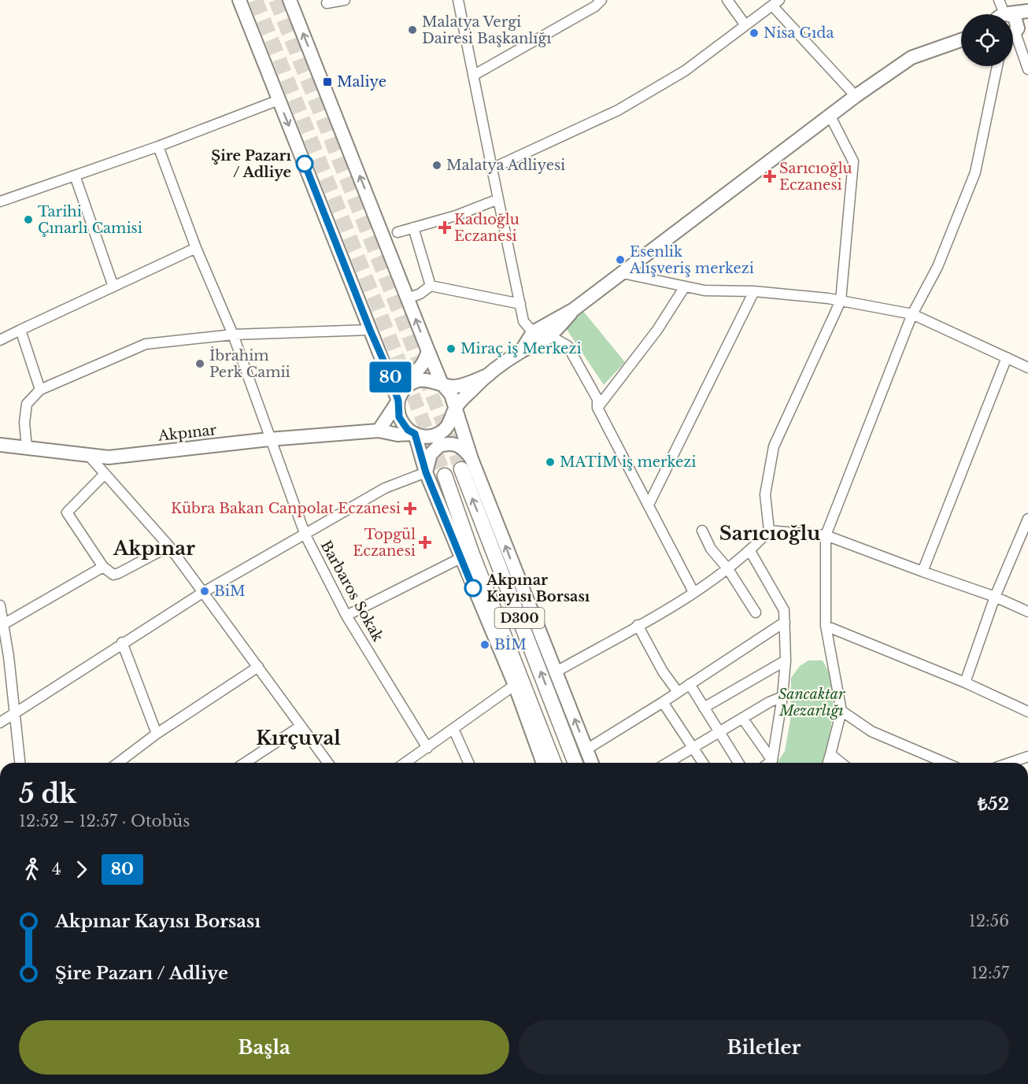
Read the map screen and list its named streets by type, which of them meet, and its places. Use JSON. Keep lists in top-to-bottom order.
{
  "streets": {
    "highway": ["D300"],
    "main road": ["Akpınar"],
    "street": ["Barbaros Sokak"]
  },
  "crossings": [
    ["Akpınar", "Barbaros Sokak"]
  ],
  "districts": ["Sarıcıoğlu", "Akpınar", "Kırçuval"],
  "parks": ["Sancaktar Mezarlığı"],
  "places": {
    "other": [
      "Malatya Vergi Dairesi Başkanlığı",
      "Nisa Gıda",
      "Şire Pazarı / Adliye",
      "Malatya Adliyesi",
      "Tarihi Çınarlı Camisi",
      "Esenlik Alışveriş merkezi",
      "Miraç iş Merkezi",
      "İbrahim Perk Camii",
      "MATİM iş merkezi",
      "Akpınar Kayısı Borsası",
      "BiM",
      "BİM"
    ],
    "transit": ["Maliye"],
    "health": [
      "Sarıcıoğlu Eczanesi",
      "Kadıoğlu Eczanesi",
      "Kübra Bakan Canpolat Eczanesi",
      "Topgül Eczanesi"
    ]
  },
  "lines": ["bus line 80"],
  "page": {
    "on_map": "80",
    "heading": ["5 dk", "12:52 – 12:57 · Otobüs", "₺52"],
    "legs": ["4", "80"],
    "list": [
      {
        "name": "Akpınar Kayısı Borsası",
        "value": "12:56"
      },
      {
        "name": "Şire Pazarı / Adliye",
        "value": "12:57"
      }
    ],
    "buttons": ["Başla", "Biletler"]
  }
}
